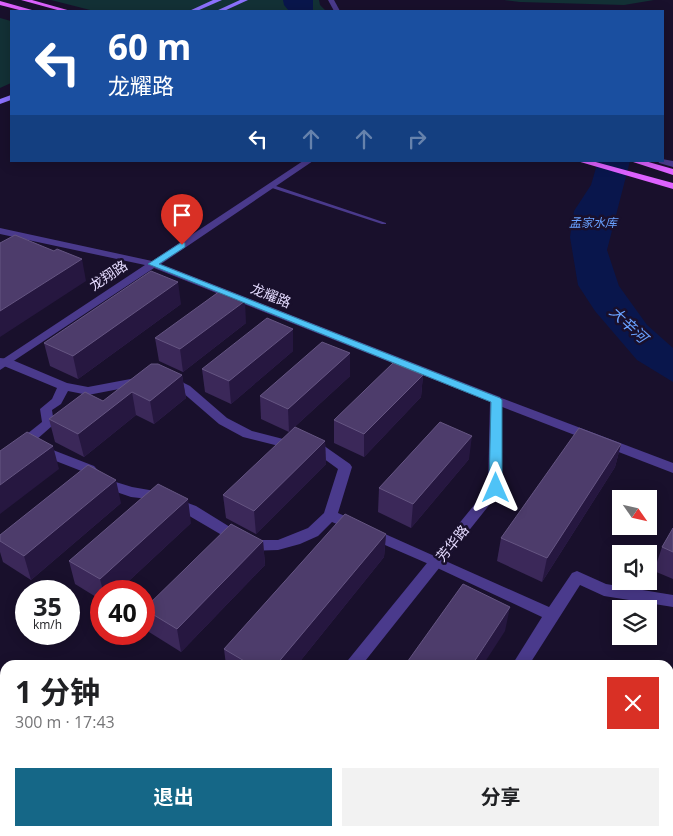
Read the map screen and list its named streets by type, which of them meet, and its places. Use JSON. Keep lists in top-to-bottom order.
{
  "streets": {
    "street": ["龙翔路", "龙耀路", "芳华路"]
  },
  "crossings": [
    ["龙翔路", "龙耀路"],
    ["龙耀路", "芳华路"]
  ],
  "water": ["孟家水库", "大辛河"],
  "north": "bottom right",
  "page": {
    "turn": ["60 m", "龙耀路"],
    "speed": "35 km/h",
    "limit": "40",
    "heading": ["1 分钟", "300 m · 17:43"],
    "buttons": ["退出", "分享"]
  }
}
